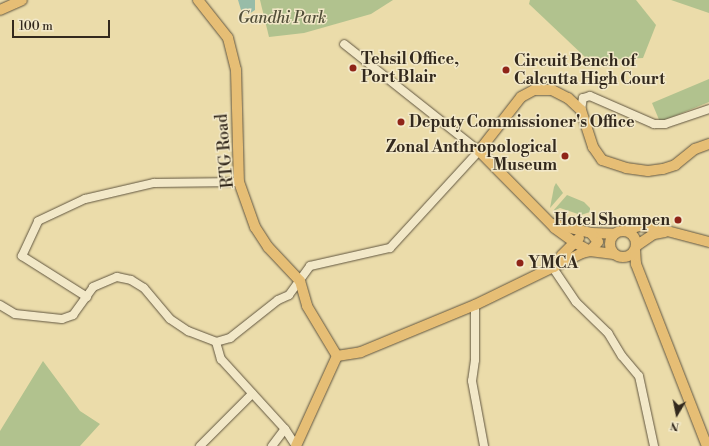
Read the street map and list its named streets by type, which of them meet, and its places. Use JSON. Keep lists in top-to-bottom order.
{
  "streets": {
    "main road": ["RTG Road"]
  },
  "parks": ["Gandhi Park"],
  "places": [
    "Tehsil Office, Port Blair",
    "Circuit Bench of Calcutta High Court",
    "Deputy Commissioner's Office",
    "Zonal Anthropological Museum",
    "Hotel Shompen",
    "YMCA"
  ],
  "scale_bar": "100 m",
  "north": "bottom"
}
